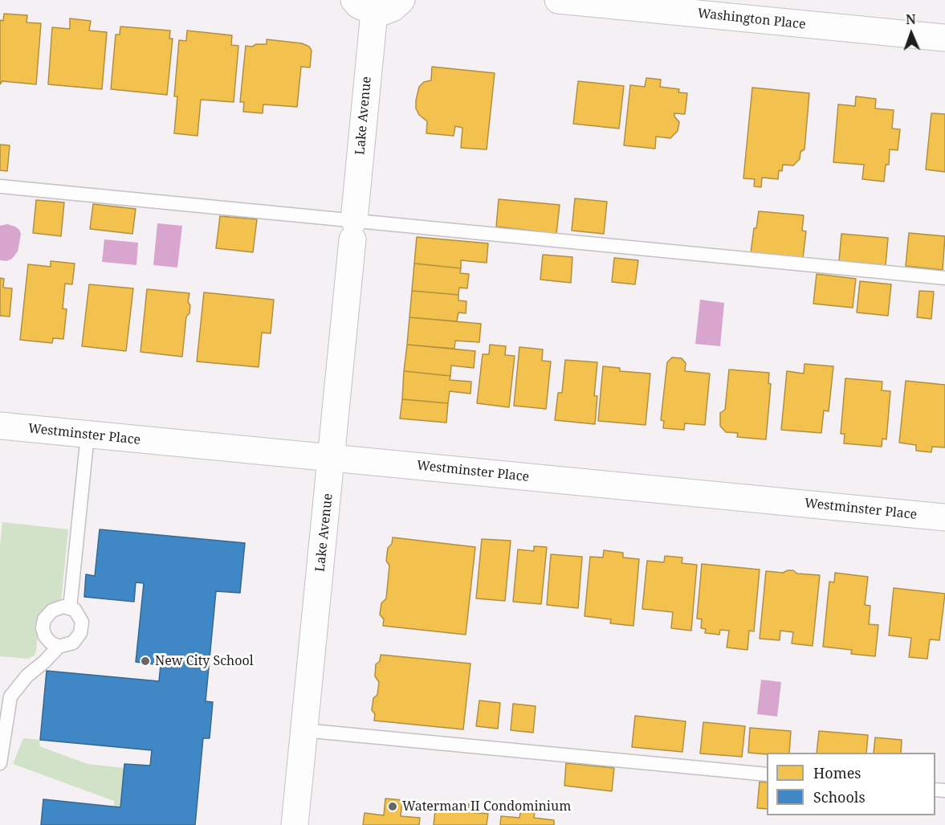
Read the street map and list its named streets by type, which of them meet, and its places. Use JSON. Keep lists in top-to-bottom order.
{
  "streets": {
    "street": ["Washington Place", "Lake Avenue", "Westminster Place"]
  },
  "crossings": [
    ["Lake Avenue", "Westminster Place"]
  ],
  "places": ["New City School", "Waterman II Condominium"],
  "legend": ["Homes", "Schools"],
  "north": "top"
}
